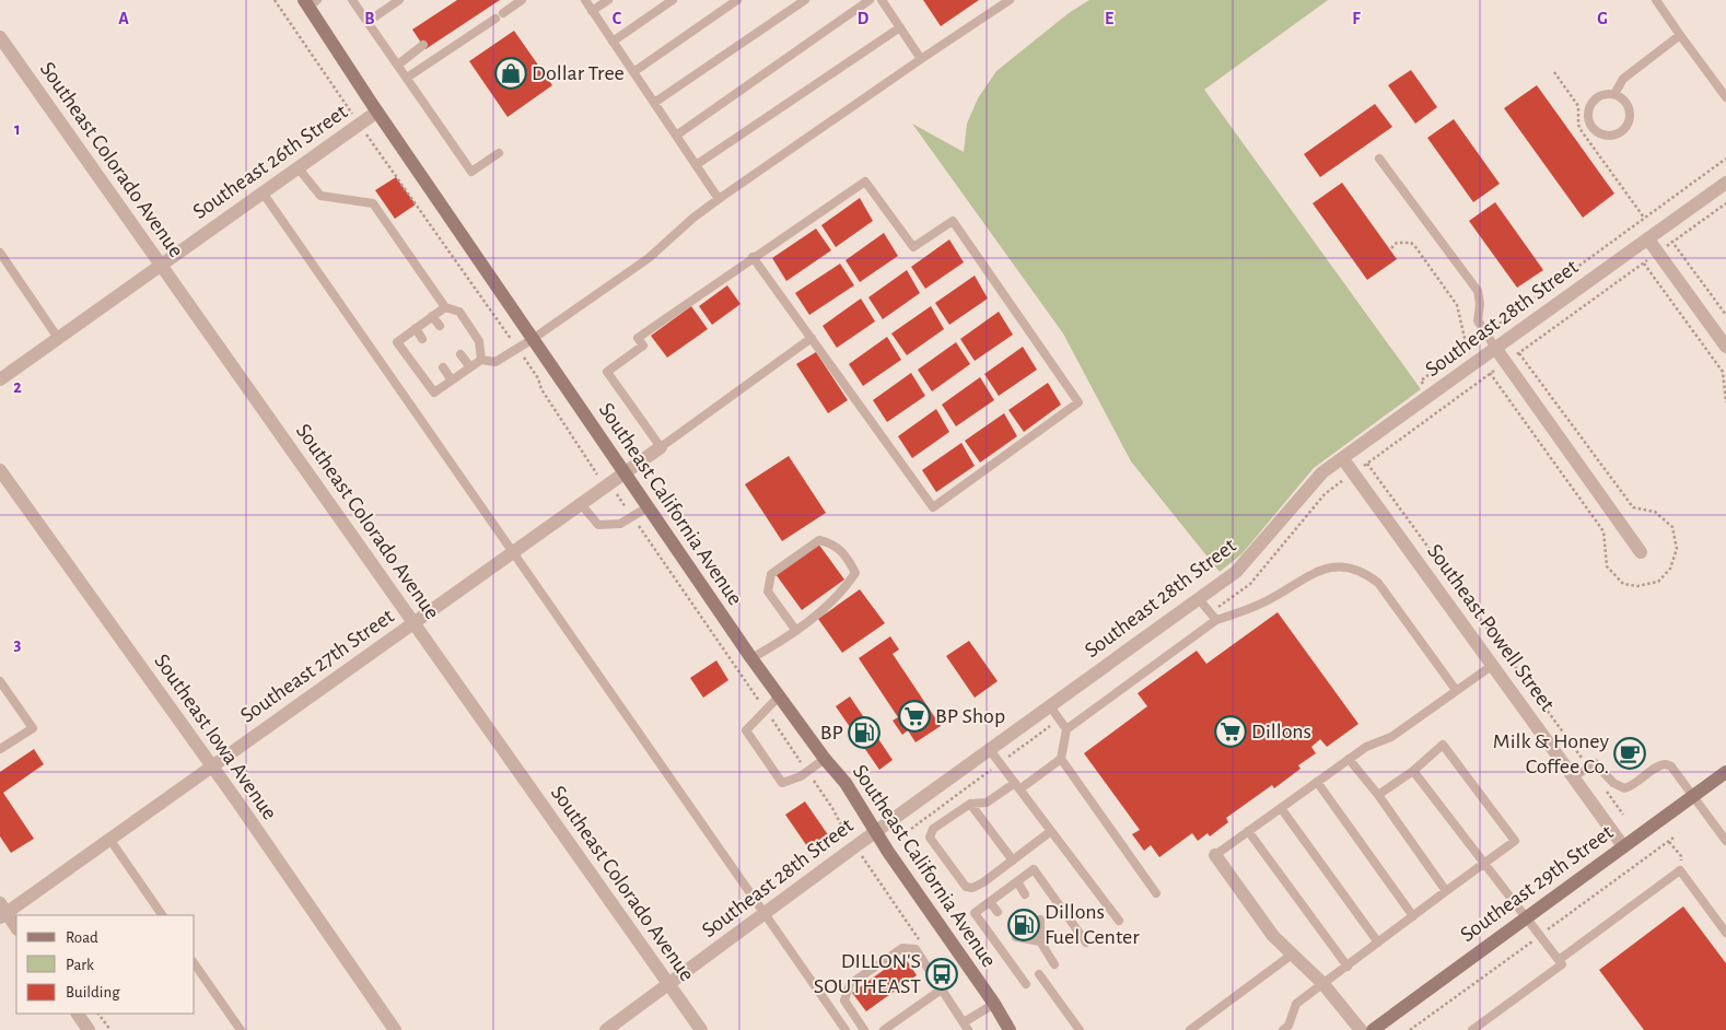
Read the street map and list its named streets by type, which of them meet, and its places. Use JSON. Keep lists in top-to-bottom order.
{
  "streets": {
    "main road": ["Southeast California Avenue", "Southeast 29th Street"],
    "street": [
      "Southeast Colorado Avenue",
      "Southeast 26th Street",
      "Southeast 28th Street",
      "Southeast Powell Street",
      "Southeast 27th Street",
      "Southeast Iowa Avenue"
    ]
  },
  "crossings": [
    ["Southeast Colorado Avenue", "Southeast 26th Street"],
    ["Southeast Colorado Avenue", "Southeast 28th Street"],
    ["Southeast Colorado Avenue", "Southeast 27th Street"],
    ["Southeast 26th Street", "Southeast California Avenue"],
    ["Southeast 28th Street", "Southeast California Avenue"],
    ["Southeast 28th Street", "Southeast Powell Street"],
    ["Southeast California Avenue", "Southeast 27th Street"],
    ["Southeast Powell Street", "Southeast 29th Street"],
    ["Southeast 27th Street", "Southeast Iowa Avenue"]
  ],
  "places": {
    "shop": ["Dollar Tree"],
    "supermarket": ["BP Shop", "Dillons"],
    "fuel station": ["BP", "Dillons Fuel Center"],
    "cafe": ["Milk & Honey Coffee Co."],
    "bus stop": ["DILLON'S SOUTHEAST"]
  },
  "legend": ["Road", "Park", "Building"],
  "grid": {
    "columns": [
      "A",
      "B",
      "C",
      "D",
      "E",
      "F",
      "G"
    ],
    "rows": ["1", "2", "3"]
  }
}
